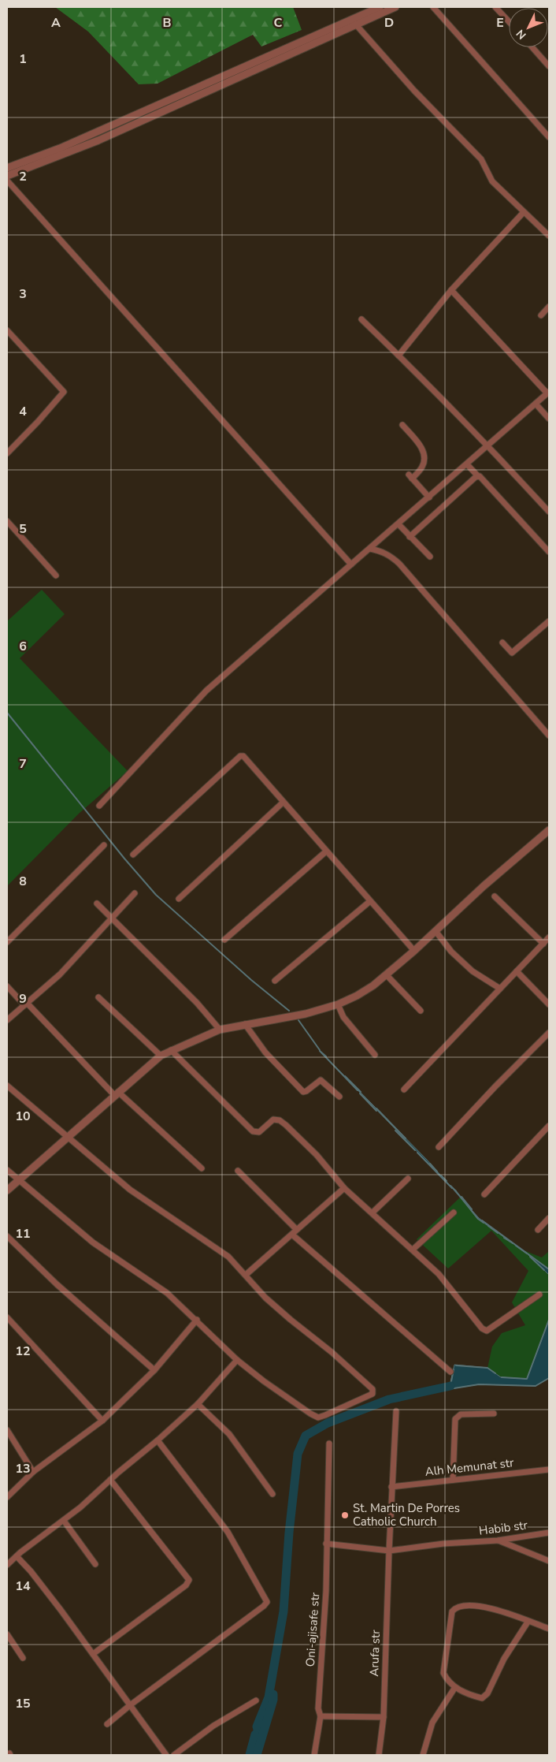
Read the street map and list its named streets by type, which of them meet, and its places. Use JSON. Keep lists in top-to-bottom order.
{
  "streets": {
    "street": [
      "Alh Memunat str",
      "Habib str",
      "Oni-ajisafe str",
      "Arufa str"
    ]
  },
  "crossings": [
    ["Habib str", "Arufa str"]
  ],
  "places": ["St. Martin De Porres Catholic Church"],
  "north": "bottom left",
  "grid": {
    "columns": [
      "A",
      "B",
      "C",
      "D",
      "E"
    ],
    "rows": [
      "1",
      "2",
      "3",
      "4",
      "5",
      "6",
      "7",
      "8",
      "9",
      "10",
      "11",
      "12",
      "13",
      "14",
      "15"
    ]
  }
}
